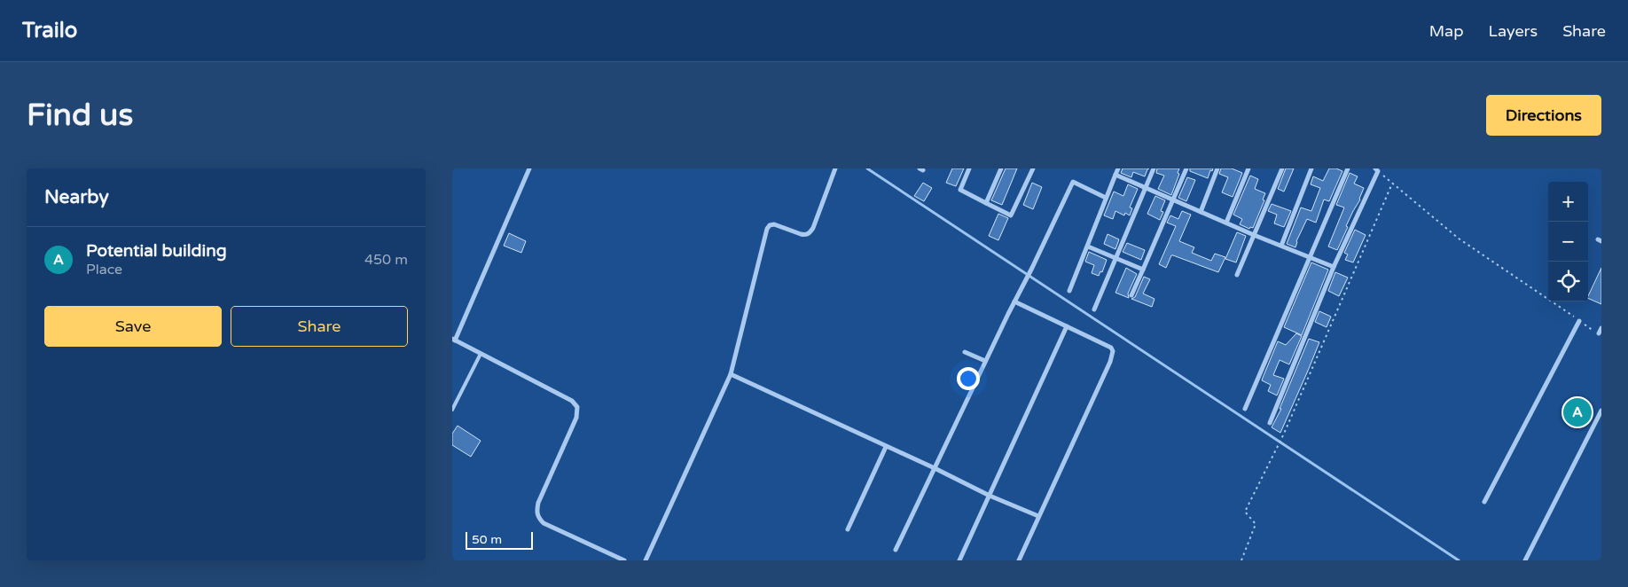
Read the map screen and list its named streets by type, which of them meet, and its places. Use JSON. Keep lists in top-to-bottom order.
{
  "scale_bar": "50 m",
  "page": {
    "header": "Trailo",
    "nav": ["Map", "Layers", "Share"],
    "buttons": [
      "Directions",
      ["Save", "Share"]
    ],
    "title": "Find us",
    "heading": "Nearby",
    "map_buttons": ["+", "−"],
    "list": [
      {
        "mark": "A",
        "name": "Potential building",
        "note": "Place",
        "value": "450 m"
      }
    ],
    "pins": "A",
    "scale": "50 m"
  }
}
